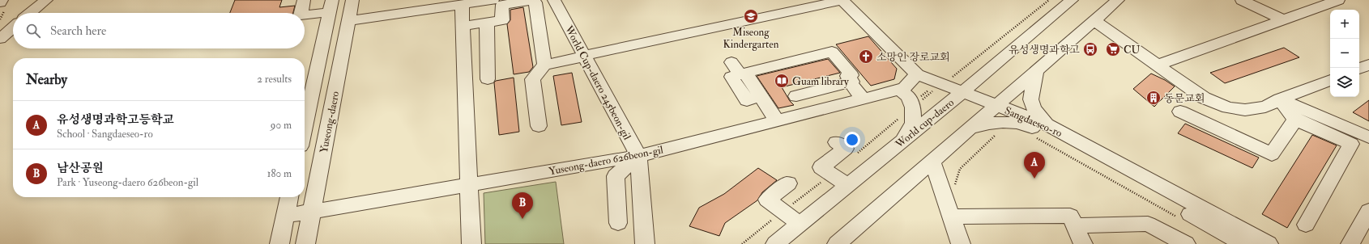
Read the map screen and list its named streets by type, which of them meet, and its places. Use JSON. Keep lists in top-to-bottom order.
{
  "streets": {
    "street": [
      "World Cup-daero 245beon-gil",
      "Sangdaeseo-ro",
      "Yuseong-daero",
      "World cup-daero",
      "Yuseong-daero 626beon-gil"
    ]
  },
  "crossings": [
    ["World Cup-daero 245beon-gil", "Yuseong-daero 626beon-gil"],
    ["Sangdaeseo-ro", "World cup-daero"],
    ["Sangdaeseo-ro", "Yuseong-daero 626beon-gil"],
    ["Yuseong-daero", "Yuseong-daero 626beon-gil"]
  ],
  "places": {
    "school or university": ["Miseong Kindergarten"],
    "bus stop": ["유성생명과학고"],
    "supermarket": ["CU"],
    "church": ["소망인 장로교회"],
    "library": ["Guam library"],
    "building": ["동문교회"]
  },
  "page": {
    "map_buttons": ["+", "−"],
    "search": "Search here",
    "heading": ["Nearby", "2 results"],
    "list": [
      {
        "mark": "A",
        "name": "유성생명과학고등학교",
        "note": "School · Sangdaeseo-ro",
        "value": "90 m"
      },
      {
        "mark": "B",
        "name": "남산공원",
        "note": "Park · Yuseong-daero 626beon-gil",
        "value": "180 m"
      }
    ],
    "pins": ["A", "B"]
  }
}
